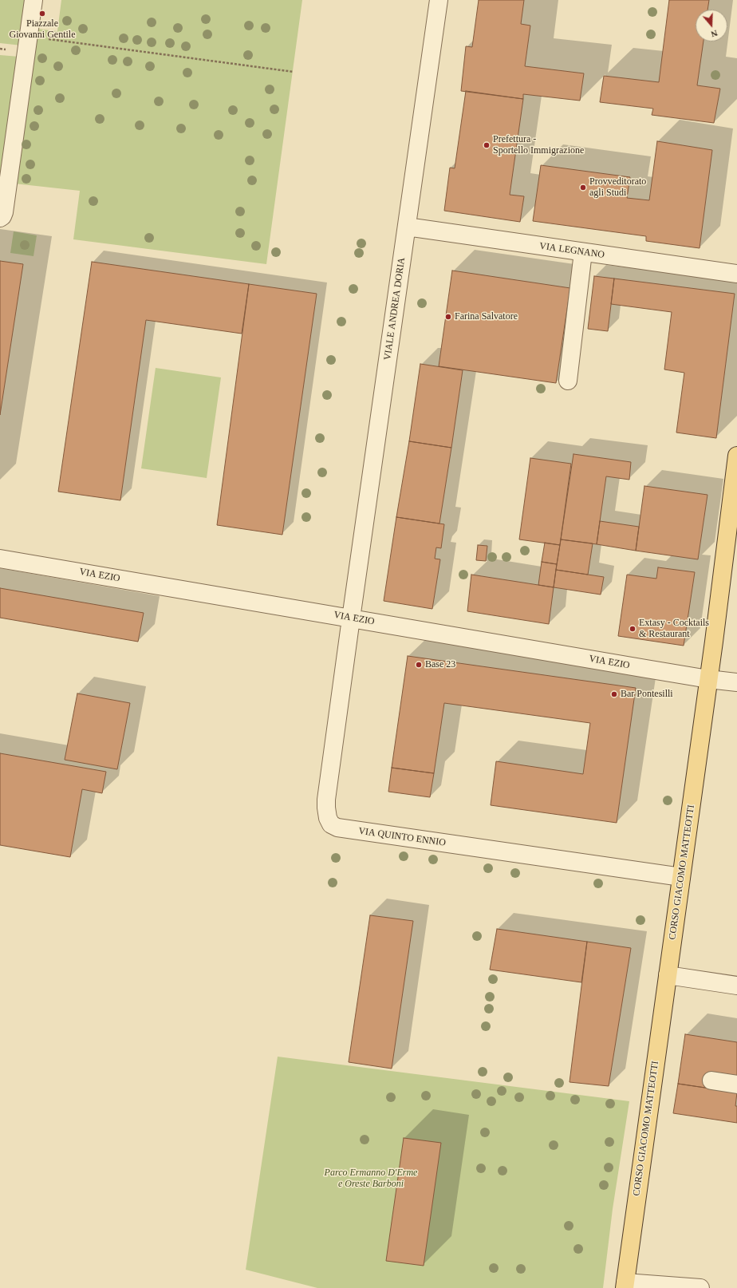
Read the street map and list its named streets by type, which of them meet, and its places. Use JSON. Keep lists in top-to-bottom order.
{
  "streets": {
    "main road": ["CORSO GIACOMO MATTEOTTI"],
    "street": [
      "VIA LEGNANO",
      "VIALE ANDREA DORIA",
      "VIA EZIO",
      "VIA QUINTO ENNIO"
    ]
  },
  "crossings": [
    ["VIA LEGNANO", "VIALE ANDREA DORIA"],
    ["VIALE ANDREA DORIA", "VIA EZIO"],
    ["VIALE ANDREA DORIA", "VIA QUINTO ENNIO"],
    ["VIA EZIO", "VIA QUINTO ENNIO"],
    ["VIA EZIO", "CORSO GIACOMO MATTEOTTI"],
    ["VIA QUINTO ENNIO", "CORSO GIACOMO MATTEOTTI"]
  ],
  "parks": ["Parco Ermanno D'Erme e Oreste Barboni"],
  "places": [
    "Piazzale Giovanni Gentile",
    "Prefettura - Sportello Immigrazione",
    "Provveditorato agli Studi",
    "Farina Salvatore",
    "Extasy - Cocktails & Restaurant",
    "Base 23",
    "Bar Pontesilli"
  ],
  "north": "bottom"
}
